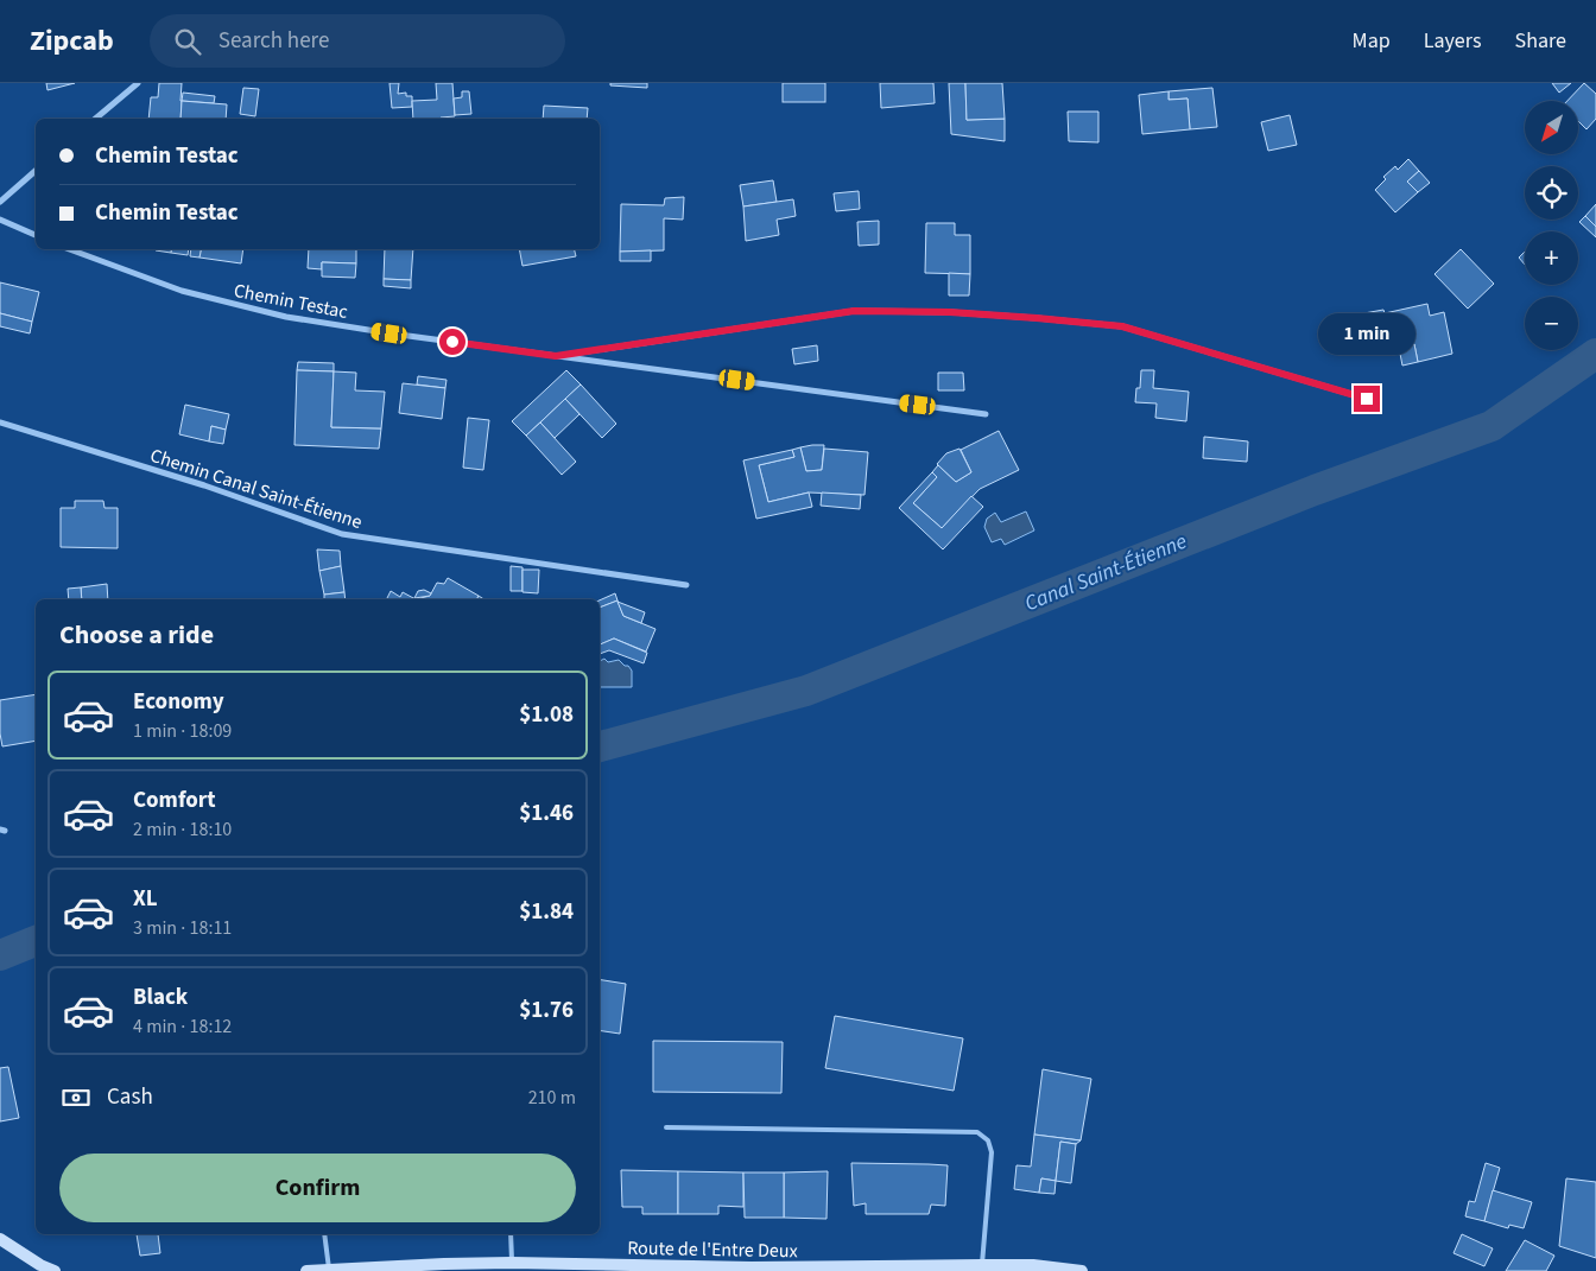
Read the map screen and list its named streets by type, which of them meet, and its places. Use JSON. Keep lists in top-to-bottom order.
{
  "streets": {
    "main road": ["Route de l'Entre Deux"],
    "street": ["Chemin Testac", "Chemin Canal Saint-Étienne"]
  },
  "water": ["Canal Saint-Étienne"],
  "north": "bottom left",
  "page": {
    "header": "Zipcab",
    "search": "Search here",
    "nav": ["Map", "Layers", "Share"],
    "map_buttons": ["+", "−"],
    "banner": ["Chemin Testac", "Chemin Testac"],
    "bubble": "1 min",
    "heading": "Choose a ride",
    "list": [
      {
        "name": "Economy",
        "note": "1 min · 18:09",
        "value": "$1.08"
      },
      {
        "name": "Comfort",
        "note": "2 min · 18:10",
        "value": "$1.46"
      },
      {
        "name": "XL",
        "note": "3 min · 18:11",
        "value": "$1.84"
      },
      {
        "name": "Black",
        "note": "4 min · 18:12",
        "value": "$1.76"
      }
    ],
    "pay": ["Cash", "210 m"],
    "buttons": "Confirm"
  }
}
